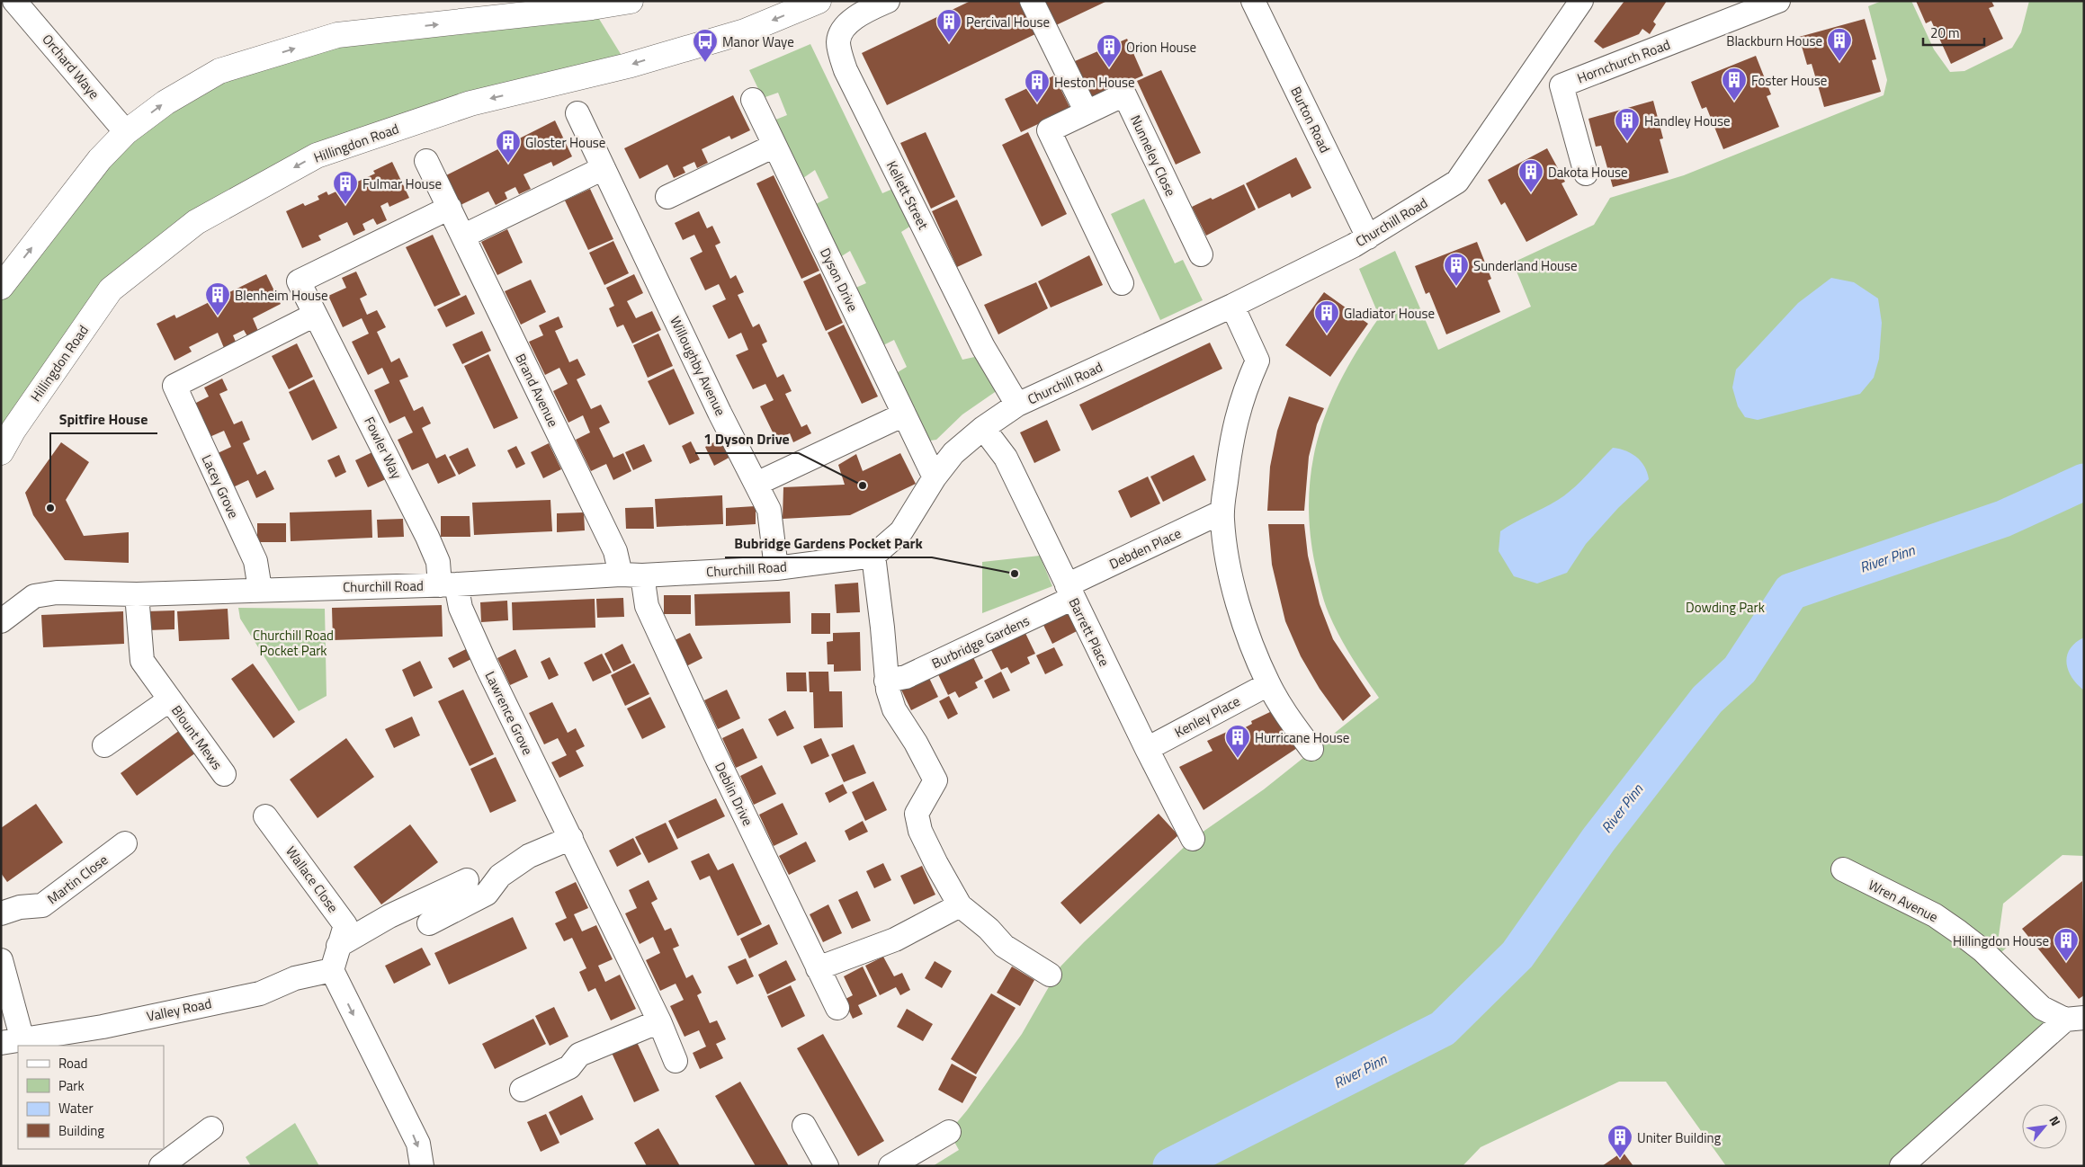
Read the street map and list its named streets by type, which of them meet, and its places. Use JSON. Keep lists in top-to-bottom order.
{
  "streets": {
    "main road": ["Hillingdon Road"],
    "street": [
      "Hornchurch Road",
      "Orchard Waye",
      "Burton Road",
      "Nunneley Close",
      "Kellett Street",
      "Churchill Road",
      "Dyson Drive",
      "Willoughby Avenue",
      "Brand Avenue",
      "Fowler Way",
      "Lacey Grove",
      "Debden Place",
      "Barrett Place",
      "Burbridge Gardens",
      "Lawrence Grove",
      "Kenley Place",
      "Blount Mews",
      "Deblin Drive",
      "Martin Close",
      "Wallace Close",
      "Wren Avenue",
      "Valley Road"
    ]
  },
  "crossings": [
    ["Burton Road", "Churchill Road"],
    ["Kellett Street", "Churchill Road"],
    ["Churchill Road", "Dyson Drive"],
    ["Churchill Road", "Willoughby Avenue"],
    ["Churchill Road", "Brand Avenue"],
    ["Churchill Road", "Fowler Way"],
    ["Churchill Road", "Lacey Grove"],
    ["Churchill Road", "Barrett Place"],
    ["Churchill Road", "Lawrence Grove"],
    ["Churchill Road", "Blount Mews"],
    ["Churchill Road", "Deblin Drive"],
    ["Brand Avenue", "Fowler Way"],
    ["Brand Avenue", "Deblin Drive"],
    ["Fowler Way", "Lacey Grove"],
    ["Fowler Way", "Lawrence Grove"],
    ["Debden Place", "Barrett Place"],
    ["Debden Place", "Burbridge Gardens"],
    ["Barrett Place", "Burbridge Gardens"],
    ["Barrett Place", "Kenley Place"]
  ],
  "water": ["River Pinn"],
  "parks": ["Dowding Park", "Churchill Road Pocket Park"],
  "places": {
    "building": [
      "Percival House",
      "Blackburn House",
      "Orion House",
      "Foster House",
      "Heston House",
      "Handley House",
      "Gloster House",
      "Dakota House",
      "Fulmar House",
      "Sunderland House",
      "Blenheim House",
      "Gladiator House",
      "Hurricane House",
      "Hillingdon House",
      "Uniter Building"
    ],
    "bus stop": ["Manor Waye"],
    "other": ["1 Dyson Drive", "Spitfire House", "Bubridge Gardens Pocket Park"]
  },
  "legend": [
    "Road",
    "Park",
    "Water",
    "Building"
  ],
  "scale_bar": "20 m",
  "north": "top right"
}
